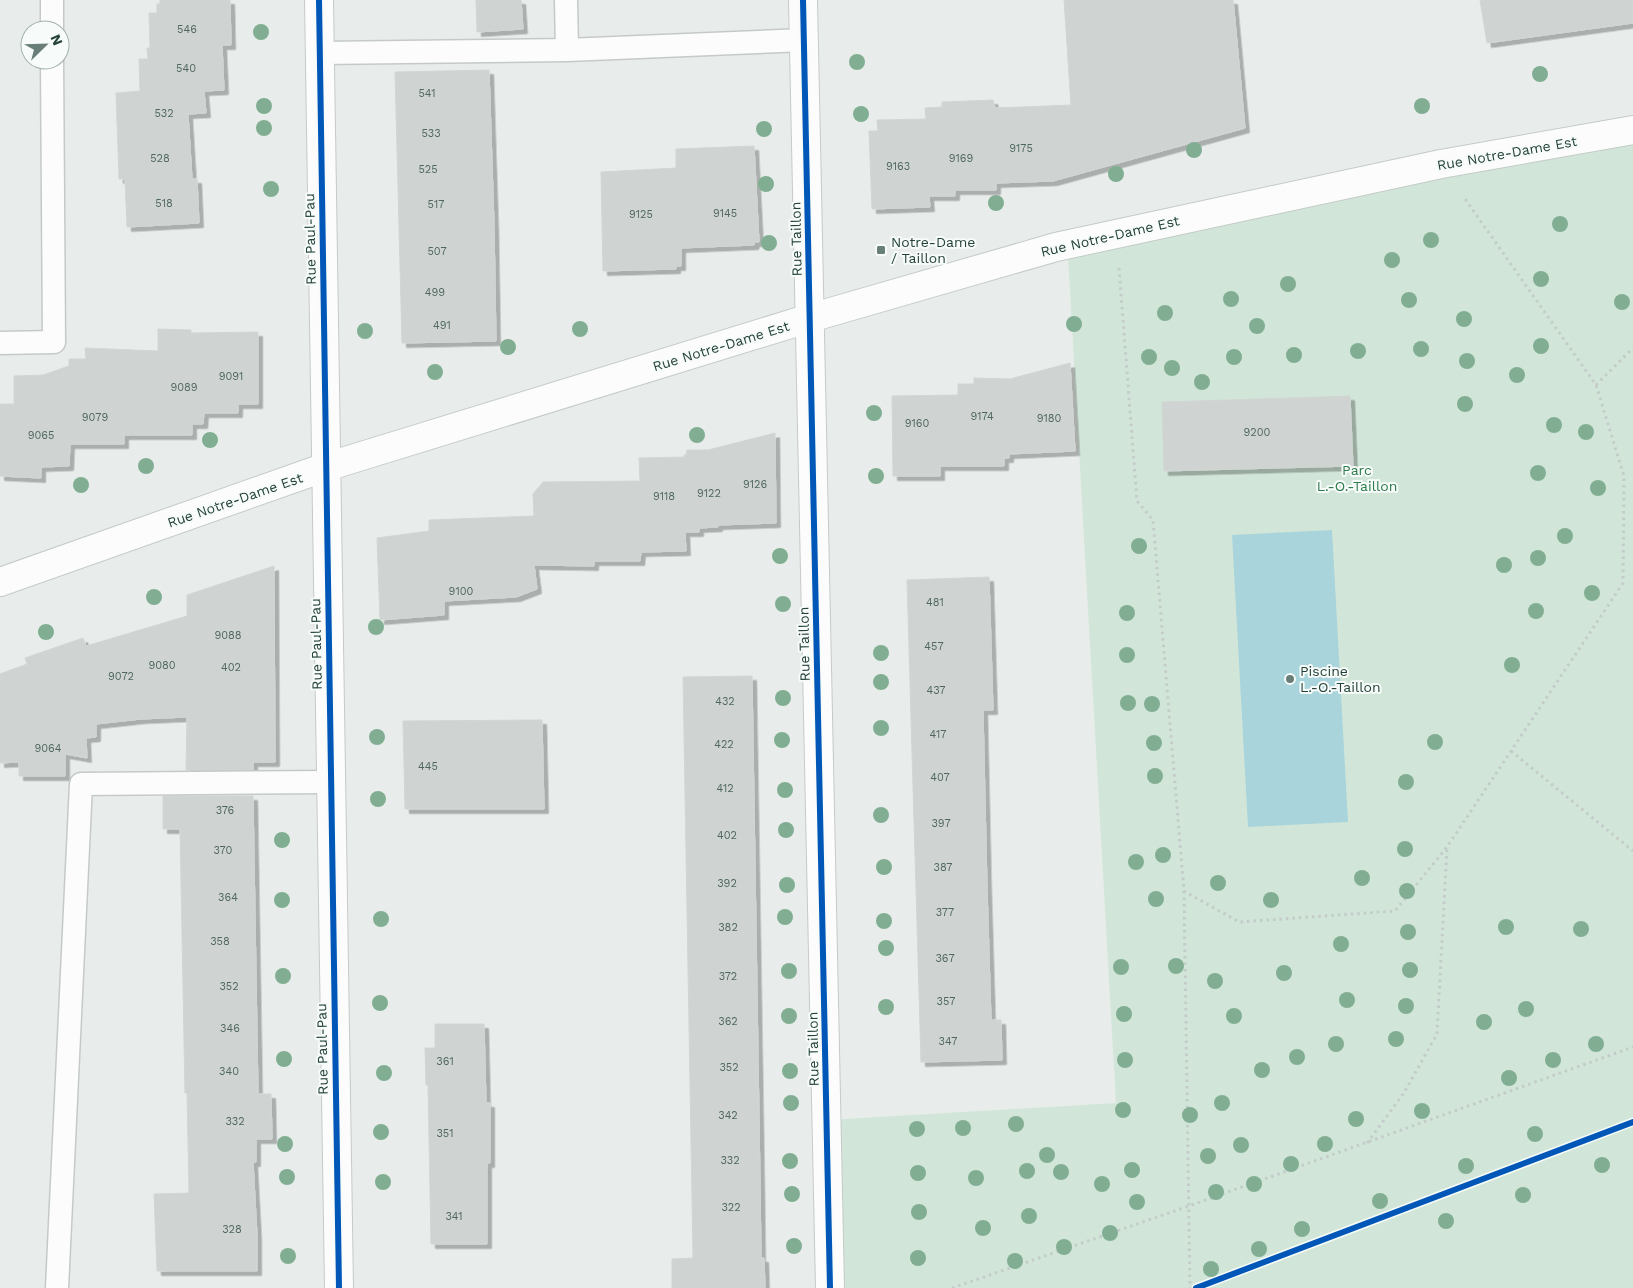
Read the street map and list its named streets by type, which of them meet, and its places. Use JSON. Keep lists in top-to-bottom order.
{
  "streets": {
    "street": ["Rue Notre-Dame Est", "Rue Paul-Pau", "Rue Taillon"]
  },
  "crossings": [
    ["Rue Notre-Dame Est", "Rue Paul-Pau"],
    ["Rue Notre-Dame Est", "Rue Taillon"]
  ],
  "parks": ["Parc L.-O.-Taillon"],
  "places": {
    "transit": ["Notre-Dame / Taillon"],
    "other": ["Piscine L.-O.-Taillon"]
  },
  "house_numbers": [
    "546",
    "540",
    "541",
    "532",
    "533",
    "9175",
    "528",
    "9169",
    "9163",
    "525",
    "518",
    "517",
    "9145",
    "9125",
    "507",
    "499",
    "491",
    "9091",
    "9089",
    "9174",
    "9079",
    "9180",
    "9160",
    "9200",
    "9065",
    "9126",
    "9122",
    "9118",
    "9100",
    "481",
    "9088",
    "457",
    "9080",
    "402",
    "9072",
    "437",
    "432",
    "417",
    "422",
    "9064",
    "445",
    "407",
    "412",
    "376",
    "397",
    "402",
    "370",
    "387",
    "392",
    "364",
    "377",
    "382",
    "358",
    "367",
    "372",
    "352",
    "357",
    "362",
    "346",
    "347",
    "361",
    "352",
    "340",
    "342",
    "332",
    "351",
    "332",
    "322",
    "341",
    "328"
  ],
  "north": "top right"
}
